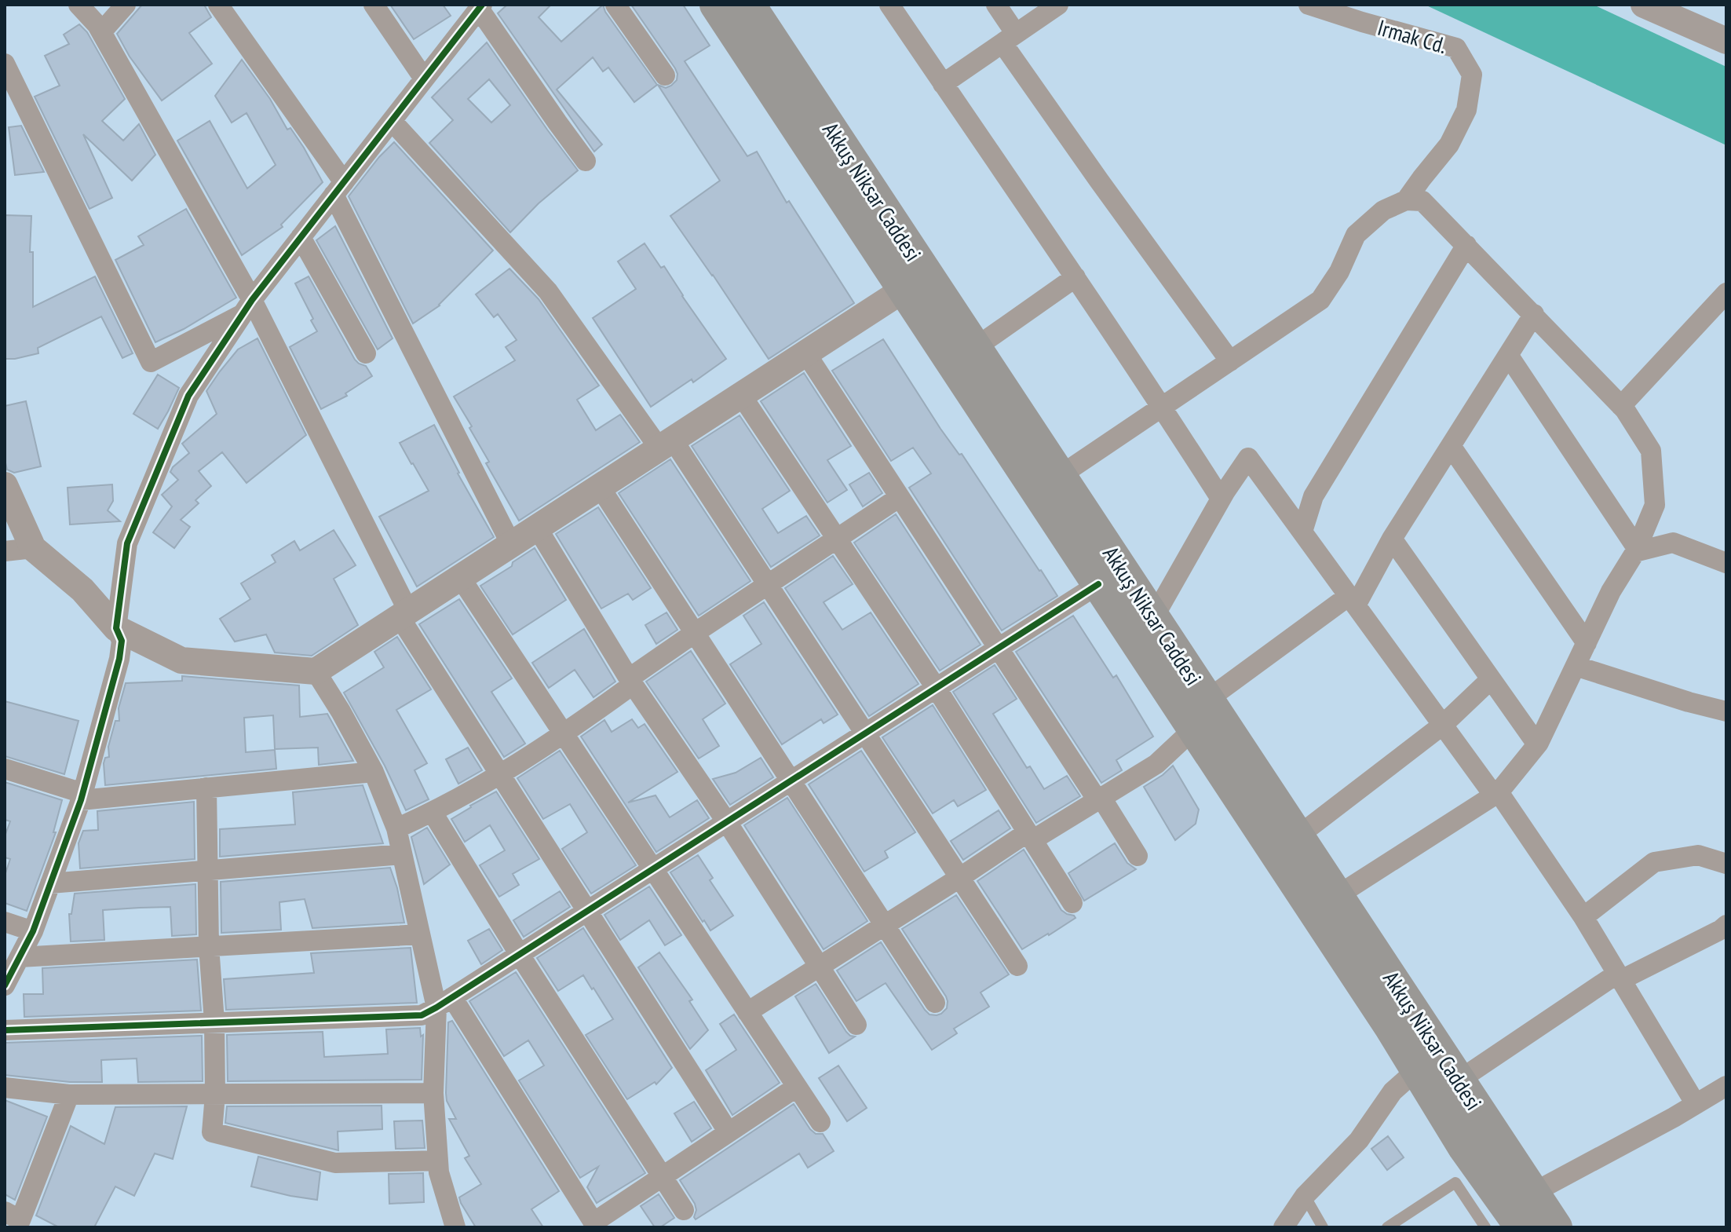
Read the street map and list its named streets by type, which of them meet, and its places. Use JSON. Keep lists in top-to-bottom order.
{
  "streets": {
    "main road": ["Akkuş Niksar Caddesi"],
    "street": ["Irmak Cd."]
  }
}
